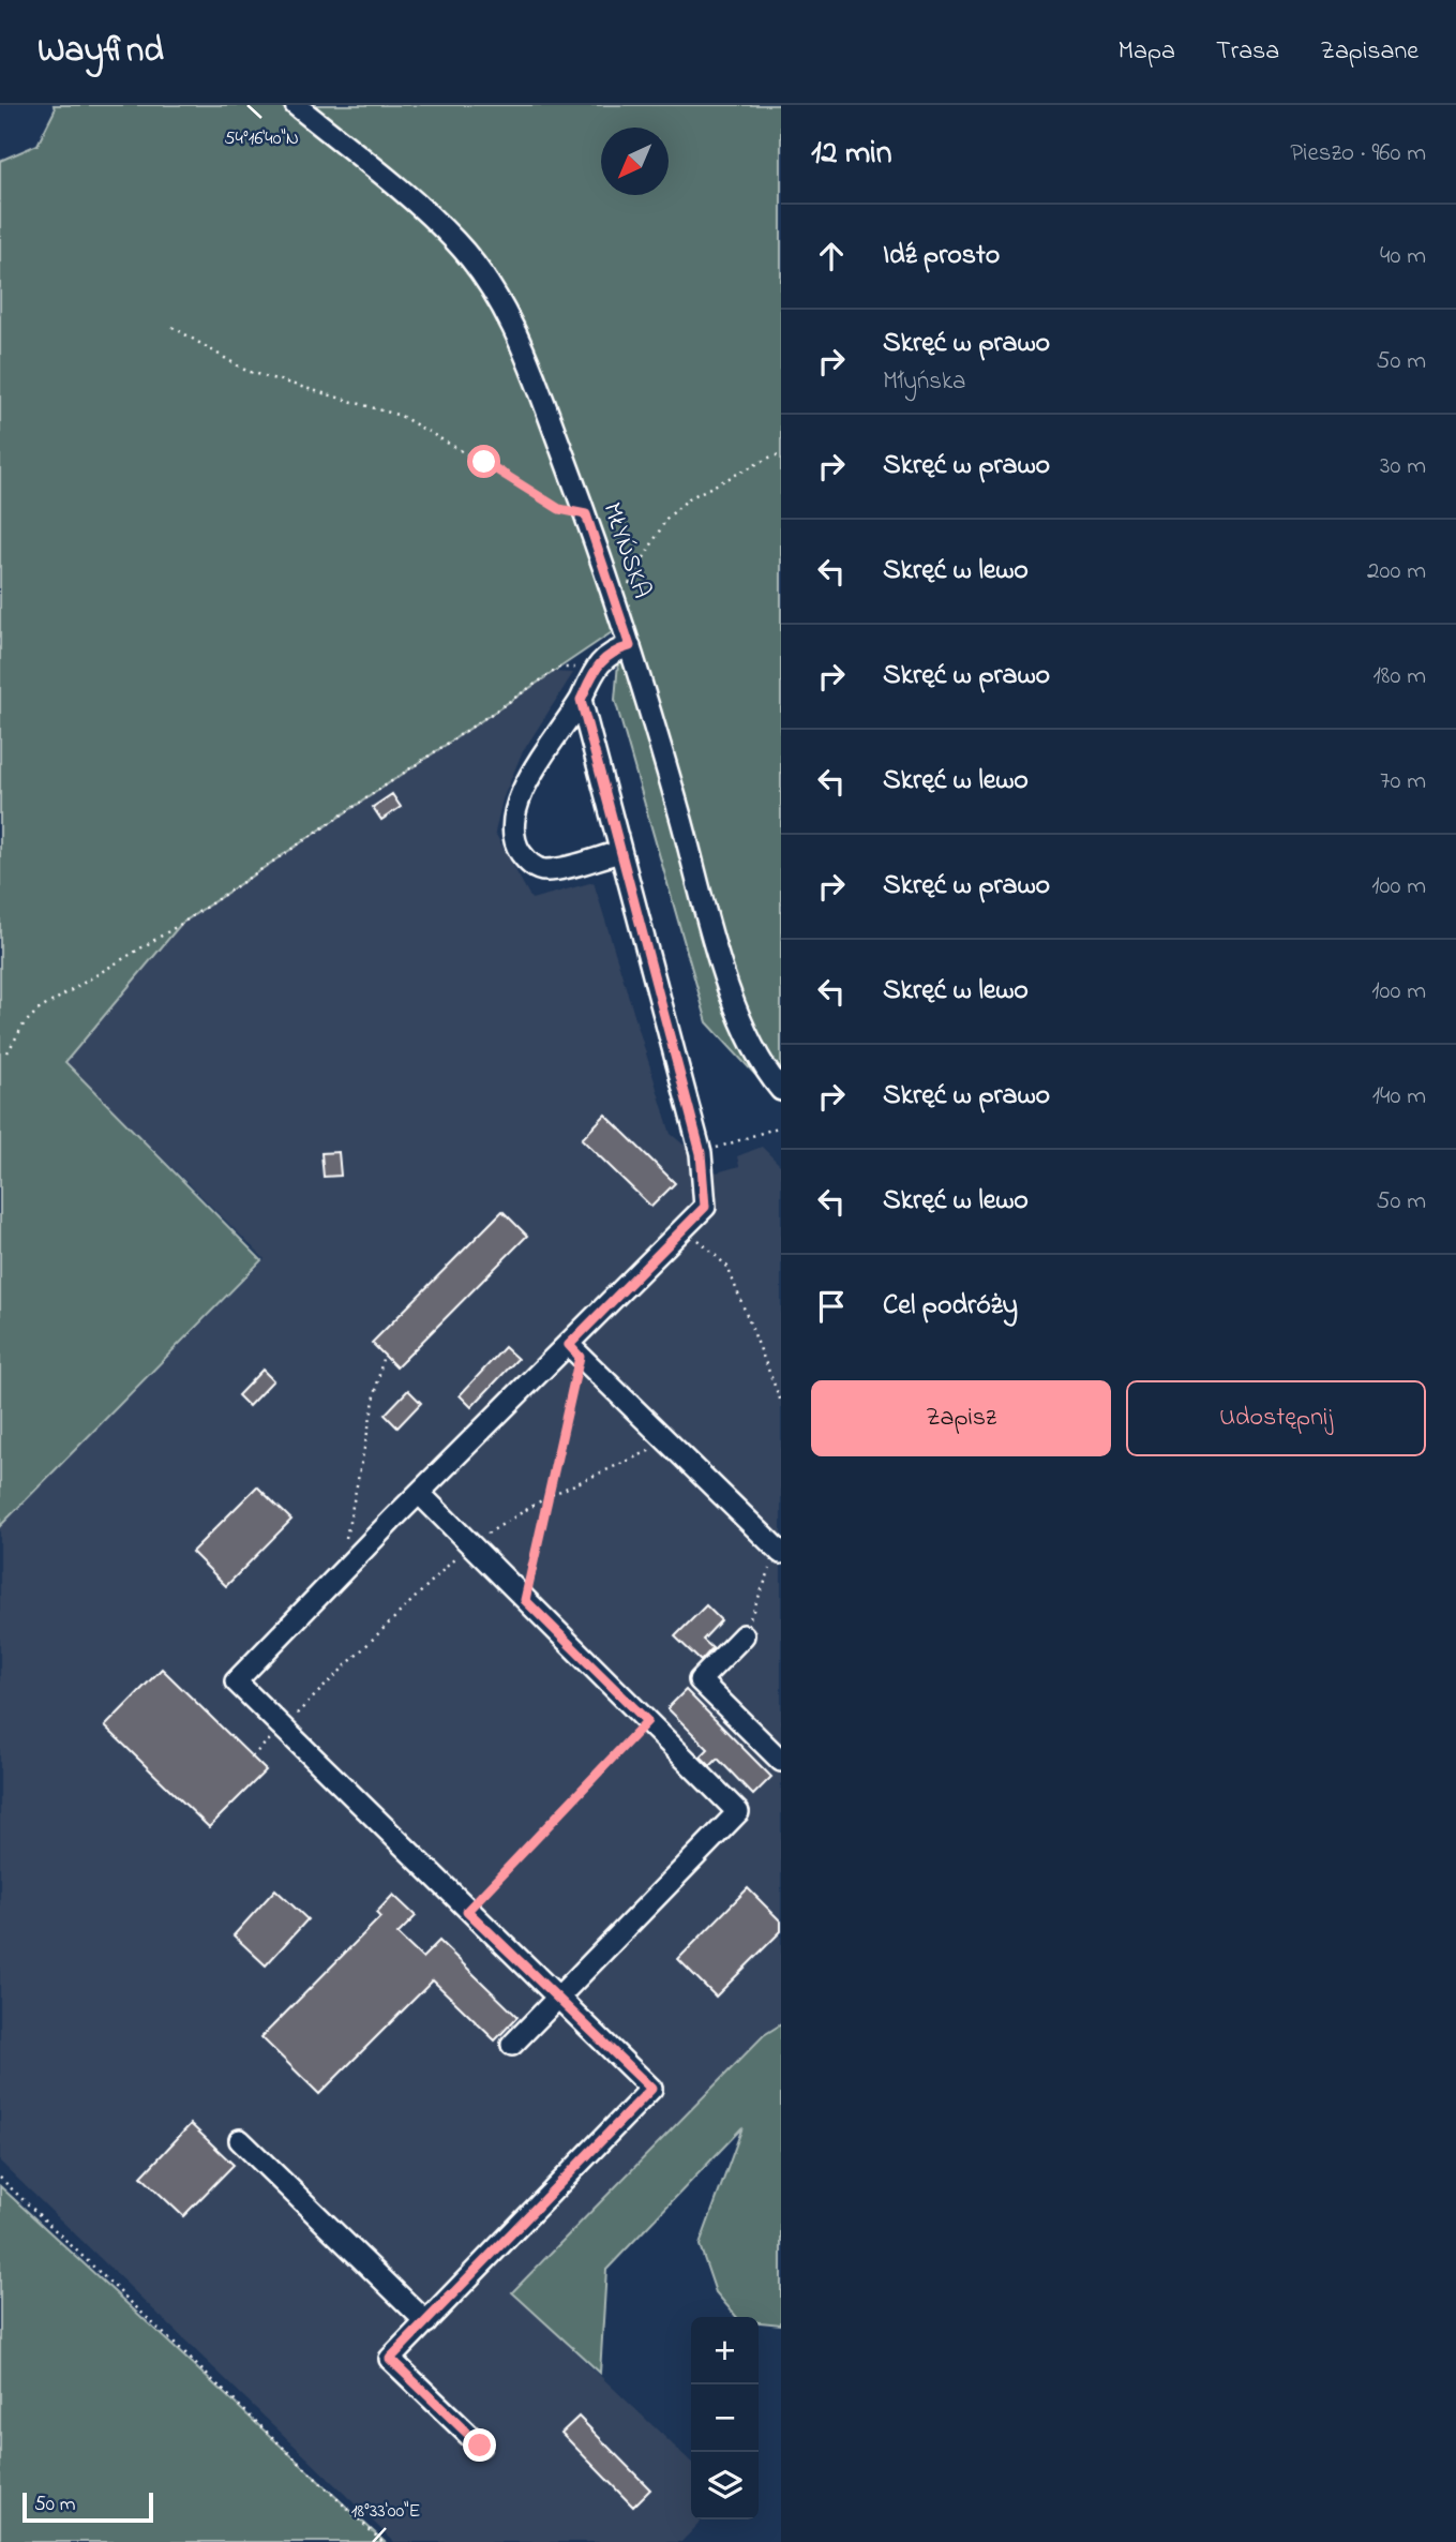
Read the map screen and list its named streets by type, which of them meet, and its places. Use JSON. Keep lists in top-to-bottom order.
{
  "streets": {
    "street": ["MŁYŃSKA"]
  },
  "scale_bar": "50 m",
  "north": "bottom left",
  "page": {
    "header": "Wayfind",
    "nav": ["Mapa", "Trasa", "Zapisane"],
    "heading": ["12 min", "Pieszo · 960 m"],
    "list": [
      ["Idź prosto", "40 m"],
      ["Skręć w prawo", "Młyńska", "50 m"],
      ["Skręć w prawo", "30 m"],
      ["Skręć w lewo", "200 m"],
      ["Skręć w prawo", "180 m"],
      ["Skręć w lewo", "70 m"],
      ["Skręć w prawo", "100 m"],
      ["Skręć w lewo", "100 m"],
      ["Skręć w prawo", "140 m"],
      ["Skręć w lewo", "50 m"],
      "Cel podróży"
    ],
    "buttons": ["Zapisz", "Udostępnij"],
    "map_buttons": ["+", "−"],
    "scale": "50 m"
  },
  "coordinates": ["54°16'40\"N", "18°33'00\"E"]
}
